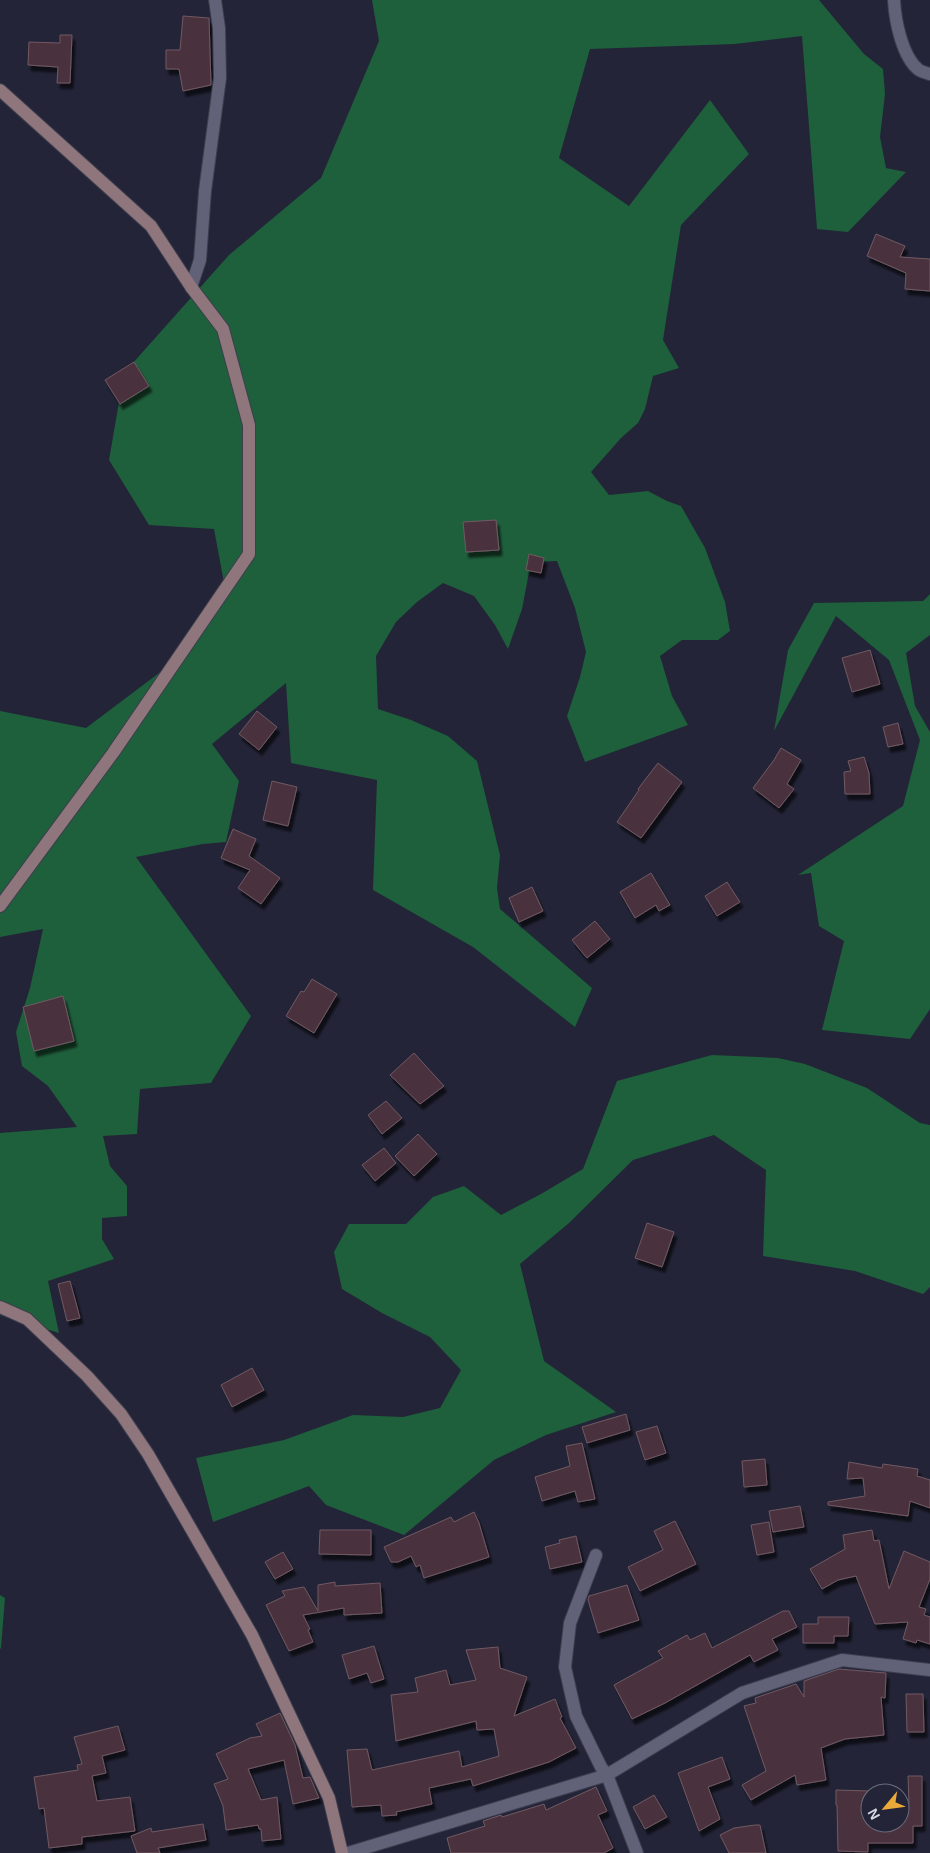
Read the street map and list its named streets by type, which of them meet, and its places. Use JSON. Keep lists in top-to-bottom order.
{
  "north": "bottom left"
}
